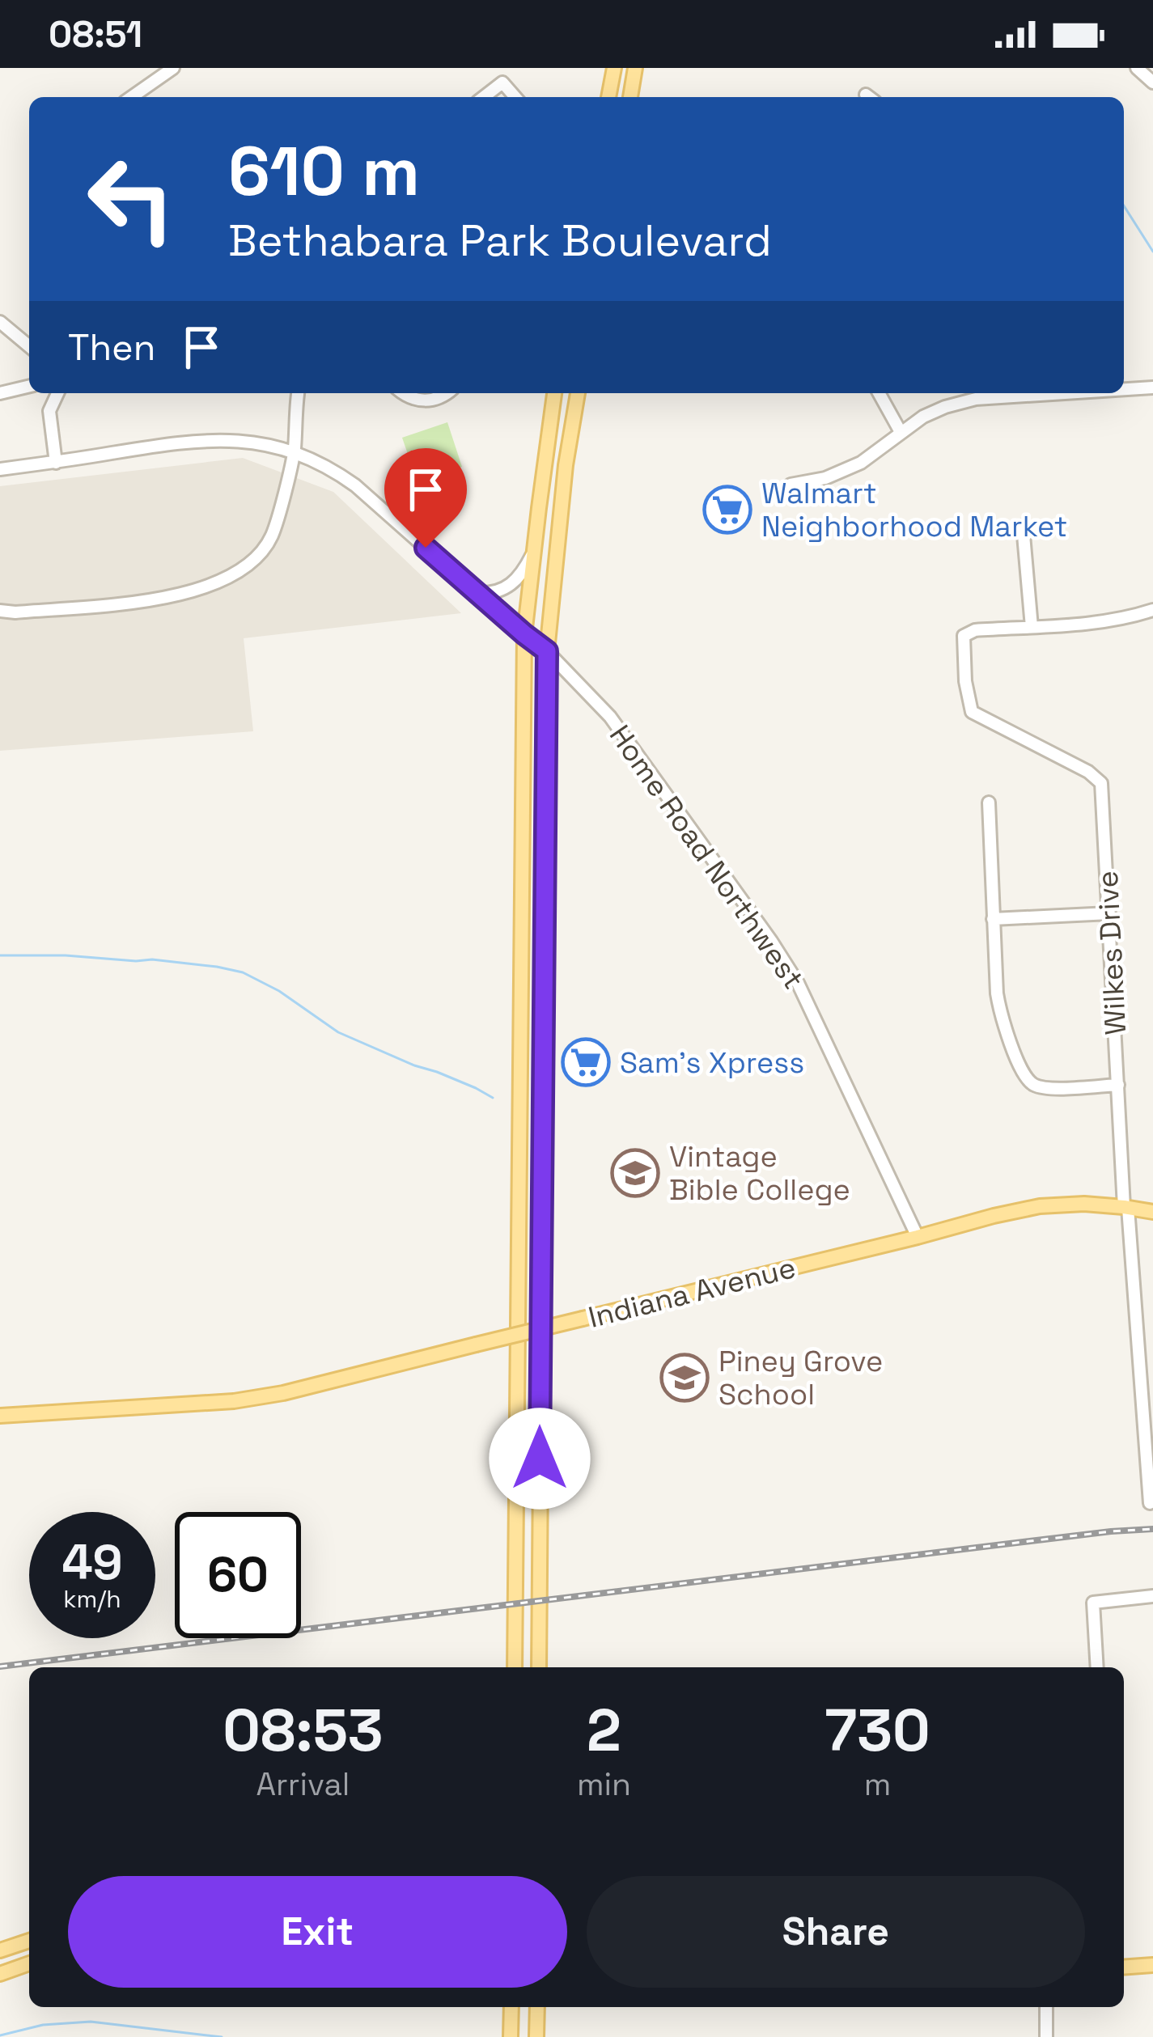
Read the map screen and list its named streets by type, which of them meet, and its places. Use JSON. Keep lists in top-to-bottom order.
{
  "streets": {
    "main road": ["Indiana Avenue"],
    "street": ["Home Road Northwest", "Wilkes Drive"]
  },
  "crossings": [
    ["Home Road Northwest", "Indiana Avenue"],
    ["Wilkes Drive", "Indiana Avenue"]
  ],
  "places": {
    "supermarket": ["Walmart Neighborhood Market", "Sam's Xpress"],
    "school or university": ["Vintage Bible College", "Piney Grove School"]
  },
  "page": {
    "status": "08:51",
    "turn": ["610 m", "Bethabara Park Boulevard"],
    "then": "Then",
    "speed": "49 km/h",
    "limit": "60",
    "eta": [
      "08:53",
      "Arrival",
      "2",
      "min",
      "730",
      "m"
    ],
    "buttons": ["Exit", "Share"]
  }
}
